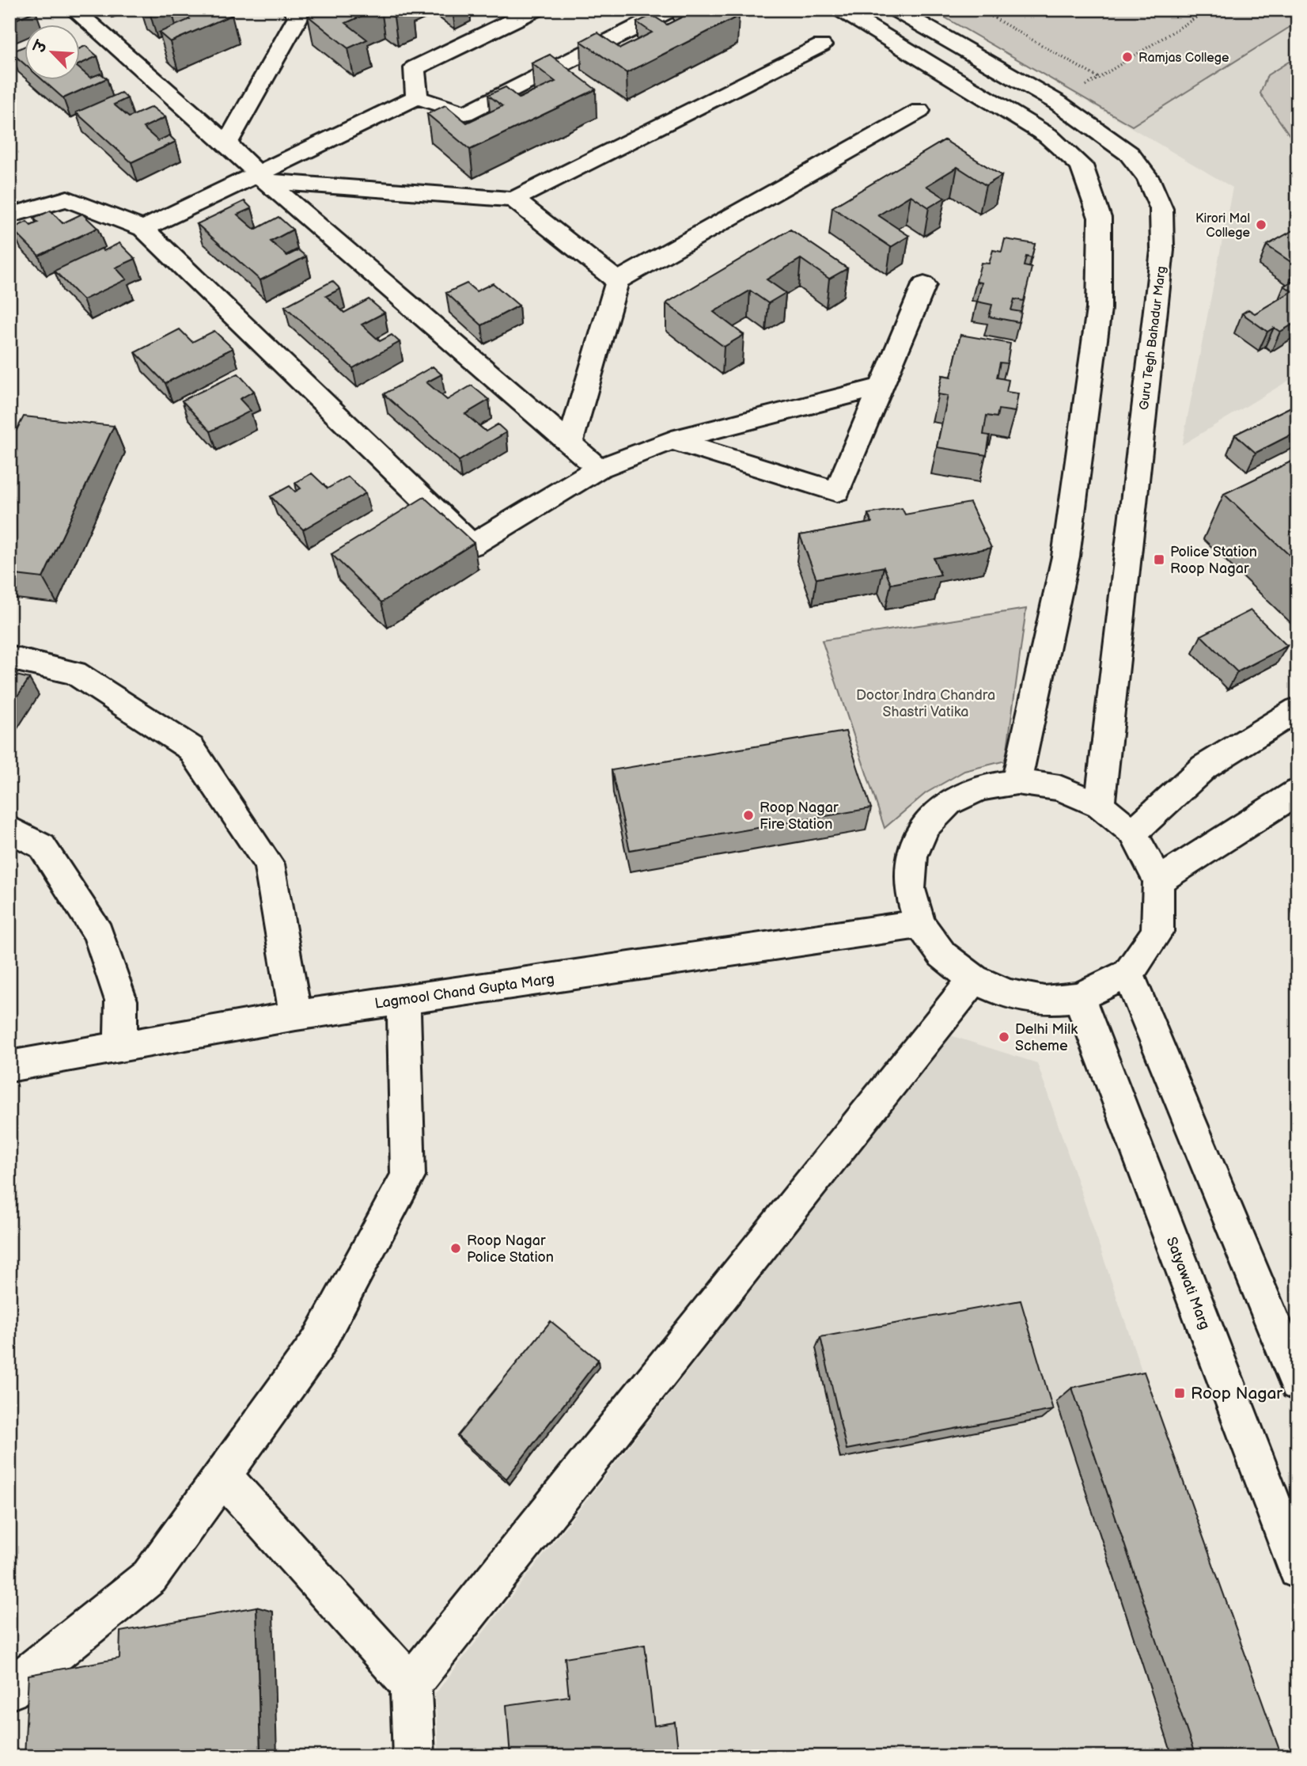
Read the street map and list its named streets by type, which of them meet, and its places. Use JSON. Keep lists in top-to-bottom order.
{
  "streets": {
    "street": ["Guru Tegh Bahadur Marg", "Lagmool Chand Gupta Marg", "Satyawati Marg"]
  },
  "parks": ["Doctor Indra Chandra Shastri Vatika"],
  "places": {
    "other": [
      "Ramjas College",
      "Kirori Mal College",
      "Roop Nagar Fire Station",
      "Delhi Milk Scheme",
      "Roop Nagar Police Station"
    ],
    "transit": ["Police Station Roop Nagar", "Roop Nagar"]
  },
  "north": "top left"
}
